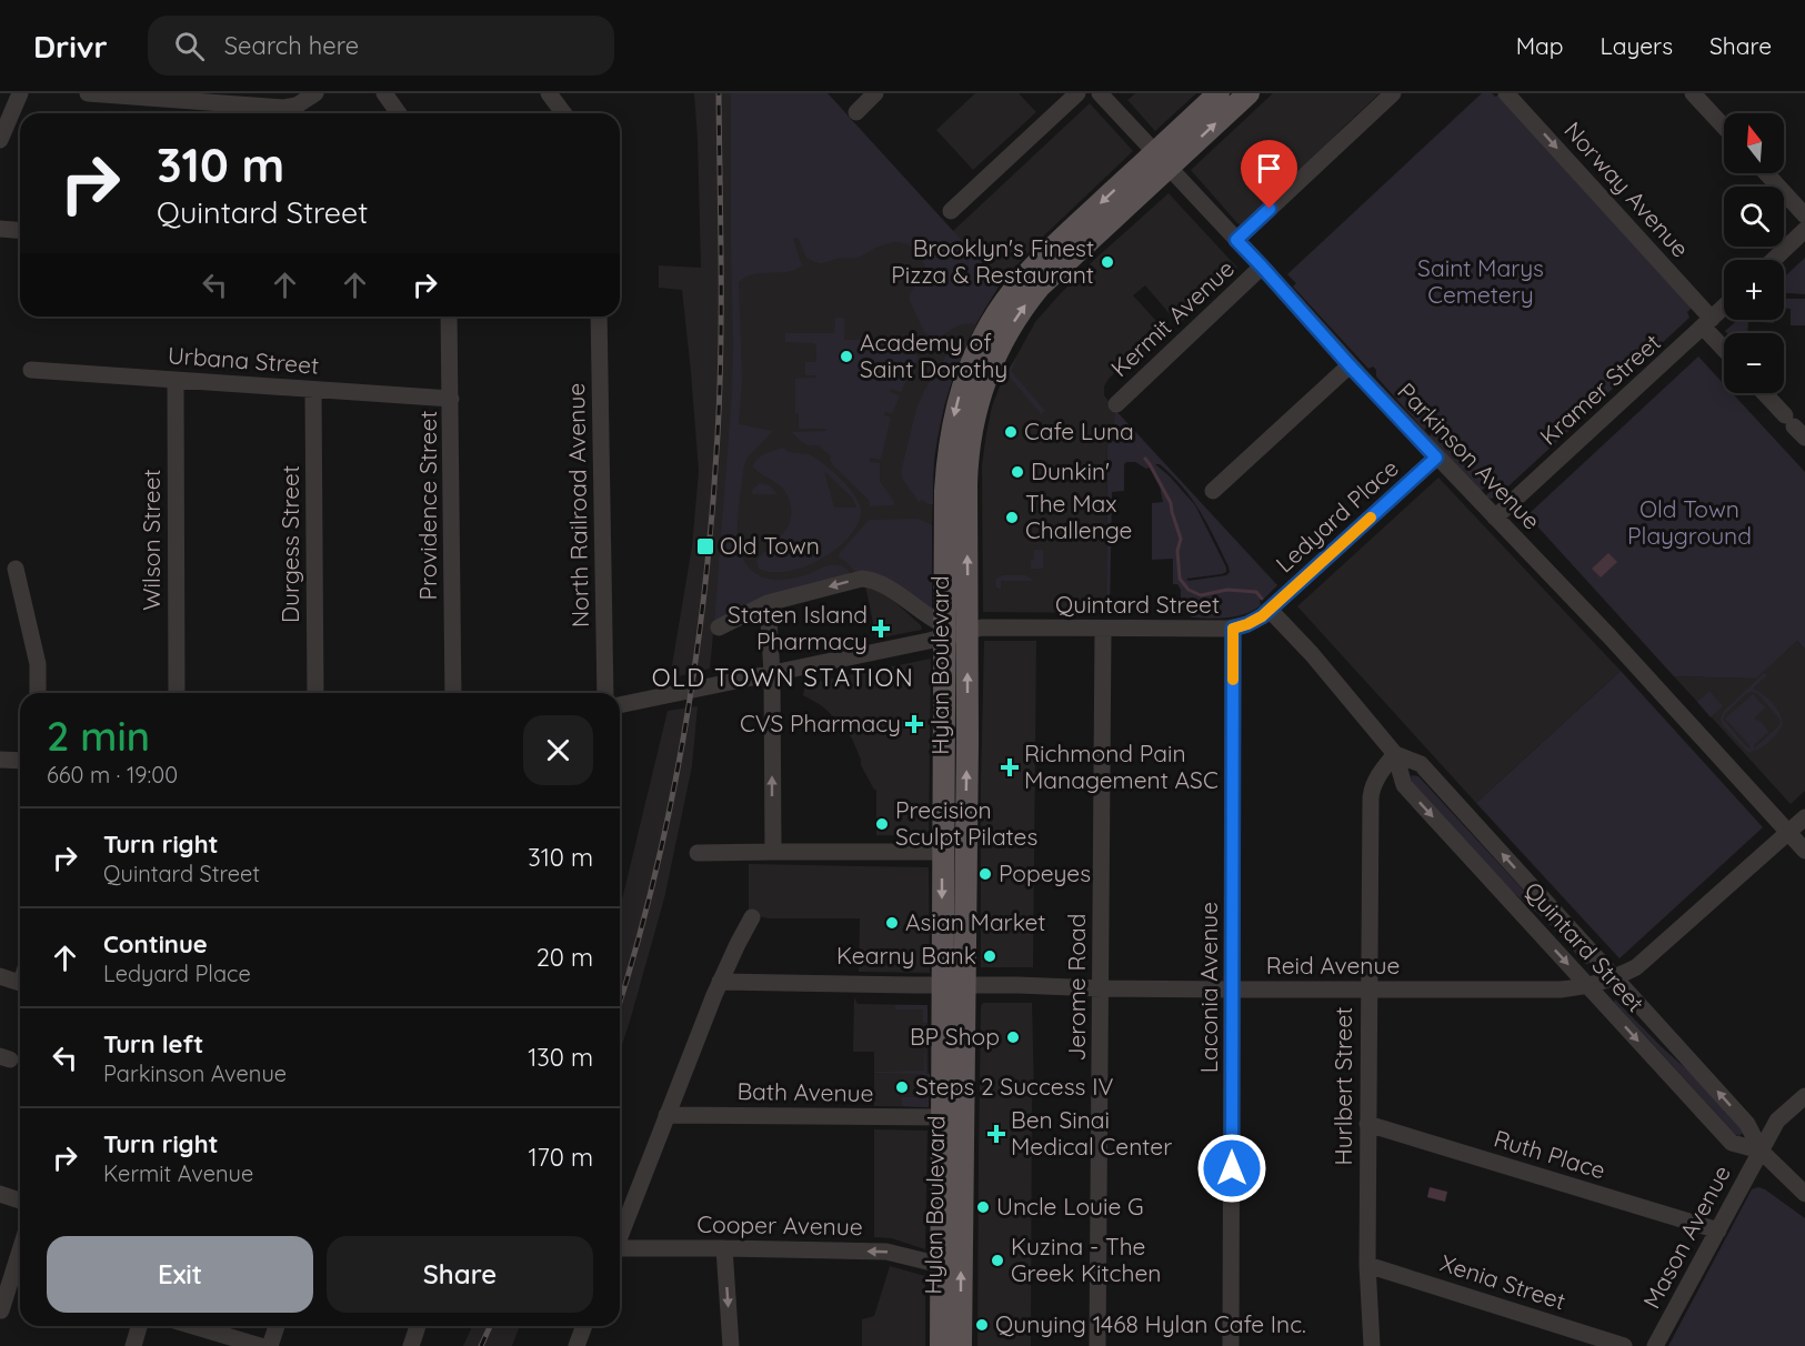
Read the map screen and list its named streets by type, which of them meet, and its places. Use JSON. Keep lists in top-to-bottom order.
{
  "streets": {
    "main road": ["Hylan Boulevard"],
    "street": [
      "Norway Avenue",
      "Kermit Avenue",
      "Urbana Street",
      "Kramer Street",
      "Parkinson Avenue",
      "Providence Street",
      "North Railroad Avenue",
      "Ledyard Place",
      "Wilson Street",
      "Durgess Street",
      "Quintard Street",
      "Reid Avenue",
      "Jerome Road",
      "Laconia Avenue",
      "Hurlbert Street",
      "Bath Avenue",
      "Ruth Place",
      "Cooper Avenue",
      "Mason Avenue",
      "Xenia Street"
    ]
  },
  "crossings": [
    ["Norway Avenue", "Kramer Street"],
    ["Kermit Avenue", "Parkinson Avenue"],
    ["Urbana Street", "Providence Street"],
    ["Urbana Street", "Wilson Street"],
    ["Urbana Street", "Durgess Street"],
    ["Kramer Street", "Parkinson Avenue"],
    ["Parkinson Avenue", "Ledyard Place"],
    ["Parkinson Avenue", "Hylan Boulevard"],
    ["Parkinson Avenue", "Reid Avenue"],
    ["Ledyard Place", "Quintard Street"],
    ["Quintard Street", "Hylan Boulevard"],
    ["Quintard Street", "Reid Avenue"],
    ["Quintard Street", "Jerome Road"],
    ["Quintard Street", "Laconia Avenue"],
    ["Quintard Street", "Hurlbert Street"],
    ["Quintard Street", "Mason Avenue"],
    ["Hylan Boulevard", "Reid Avenue"],
    ["Hylan Boulevard", "Bath Avenue"],
    ["Hylan Boulevard", "Cooper Avenue"],
    ["Reid Avenue", "Jerome Road"],
    ["Reid Avenue", "Laconia Avenue"],
    ["Reid Avenue", "Hurlbert Street"],
    ["Hurlbert Street", "Ruth Place"],
    ["Hurlbert Street", "Xenia Street"],
    ["Ruth Place", "Mason Avenue"]
  ],
  "one_way": ["Cooper Avenue"],
  "districts": ["OLD TOWN STATION"],
  "parks": ["Saint Marys Cemetery", "Old Town Playground"],
  "places": {
    "other": [
      "Brooklyn's Finest Pizza & Restaurant",
      "Academy of Saint Dorothy",
      "Cafe Luna",
      "Dunkin'",
      "The Max Challenge",
      "Precision Sculpt Pilates",
      "Popeyes",
      "Asian Market",
      "Kearny Bank",
      "BP Shop",
      "Steps 2 Success IV",
      "Uncle Louie G",
      "Kuzina - The Greek Kitchen",
      "Qunying 1468 Hylan Cafe Inc."
    ],
    "transit": ["Old Town"],
    "health": [
      "Staten Island Pharmacy",
      "CVS Pharmacy",
      "Richmond Pain Management ASC",
      "Ben Sinai Medical Center"
    ]
  },
  "north": "top",
  "page": {
    "header": "Drivr",
    "search": "Search here",
    "nav": ["Map", "Layers", "Share"],
    "map_buttons": ["+", "−"],
    "turn": ["310 m", "Quintard Street"],
    "heading": ["2 min", "660 m · 19:00"],
    "list": [
      {
        "name": "Turn right",
        "note": "Quintard Street",
        "value": "310 m"
      },
      {
        "name": "Continue",
        "note": "Ledyard Place",
        "value": "20 m"
      },
      {
        "name": "Turn left",
        "note": "Parkinson Avenue",
        "value": "130 m"
      },
      {
        "name": "Turn right",
        "note": "Kermit Avenue",
        "value": "170 m"
      }
    ],
    "buttons": ["Exit", "Share"]
  }
}
